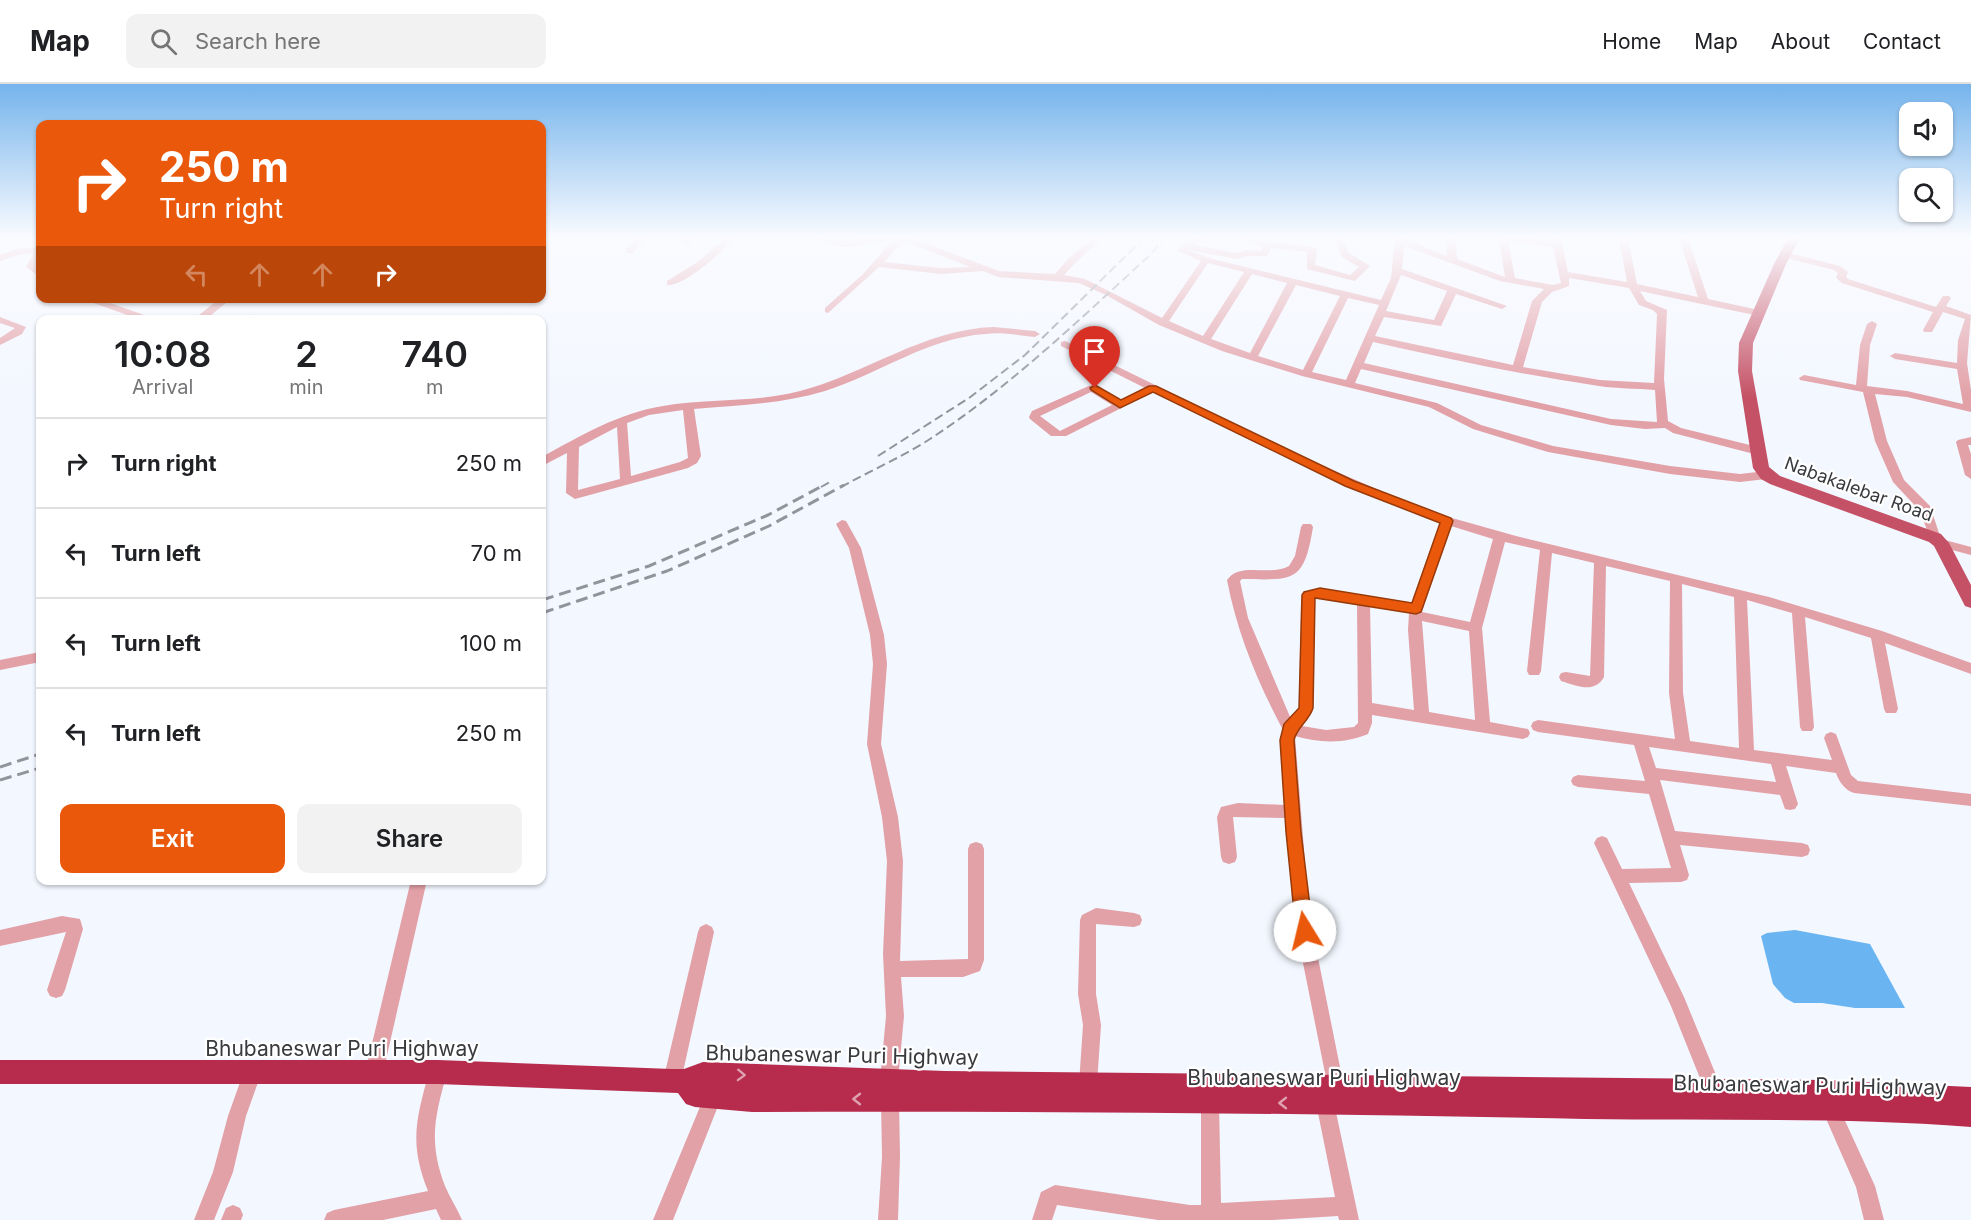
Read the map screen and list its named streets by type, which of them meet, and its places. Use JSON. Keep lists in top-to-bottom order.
{
  "streets": {
    "highway": ["Bhubaneswar Puri Highway"],
    "main road": ["Nabakalebar Road"]
  },
  "page": {
    "header": "Map",
    "search": "Search here",
    "nav": [
      "Home",
      "Map",
      "About",
      "Contact"
    ],
    "turn": ["250 m", "Turn right"],
    "eta": [
      "10:08",
      "Arrival",
      "2",
      "min",
      "740",
      "m"
    ],
    "list": [
      {
        "name": "Turn right",
        "value": "250 m"
      },
      {
        "name": "Turn left",
        "value": "70 m"
      },
      {
        "name": "Turn left",
        "value": "100 m"
      },
      {
        "name": "Turn left",
        "value": "250 m"
      }
    ],
    "buttons": ["Exit", "Share"]
  }
}
